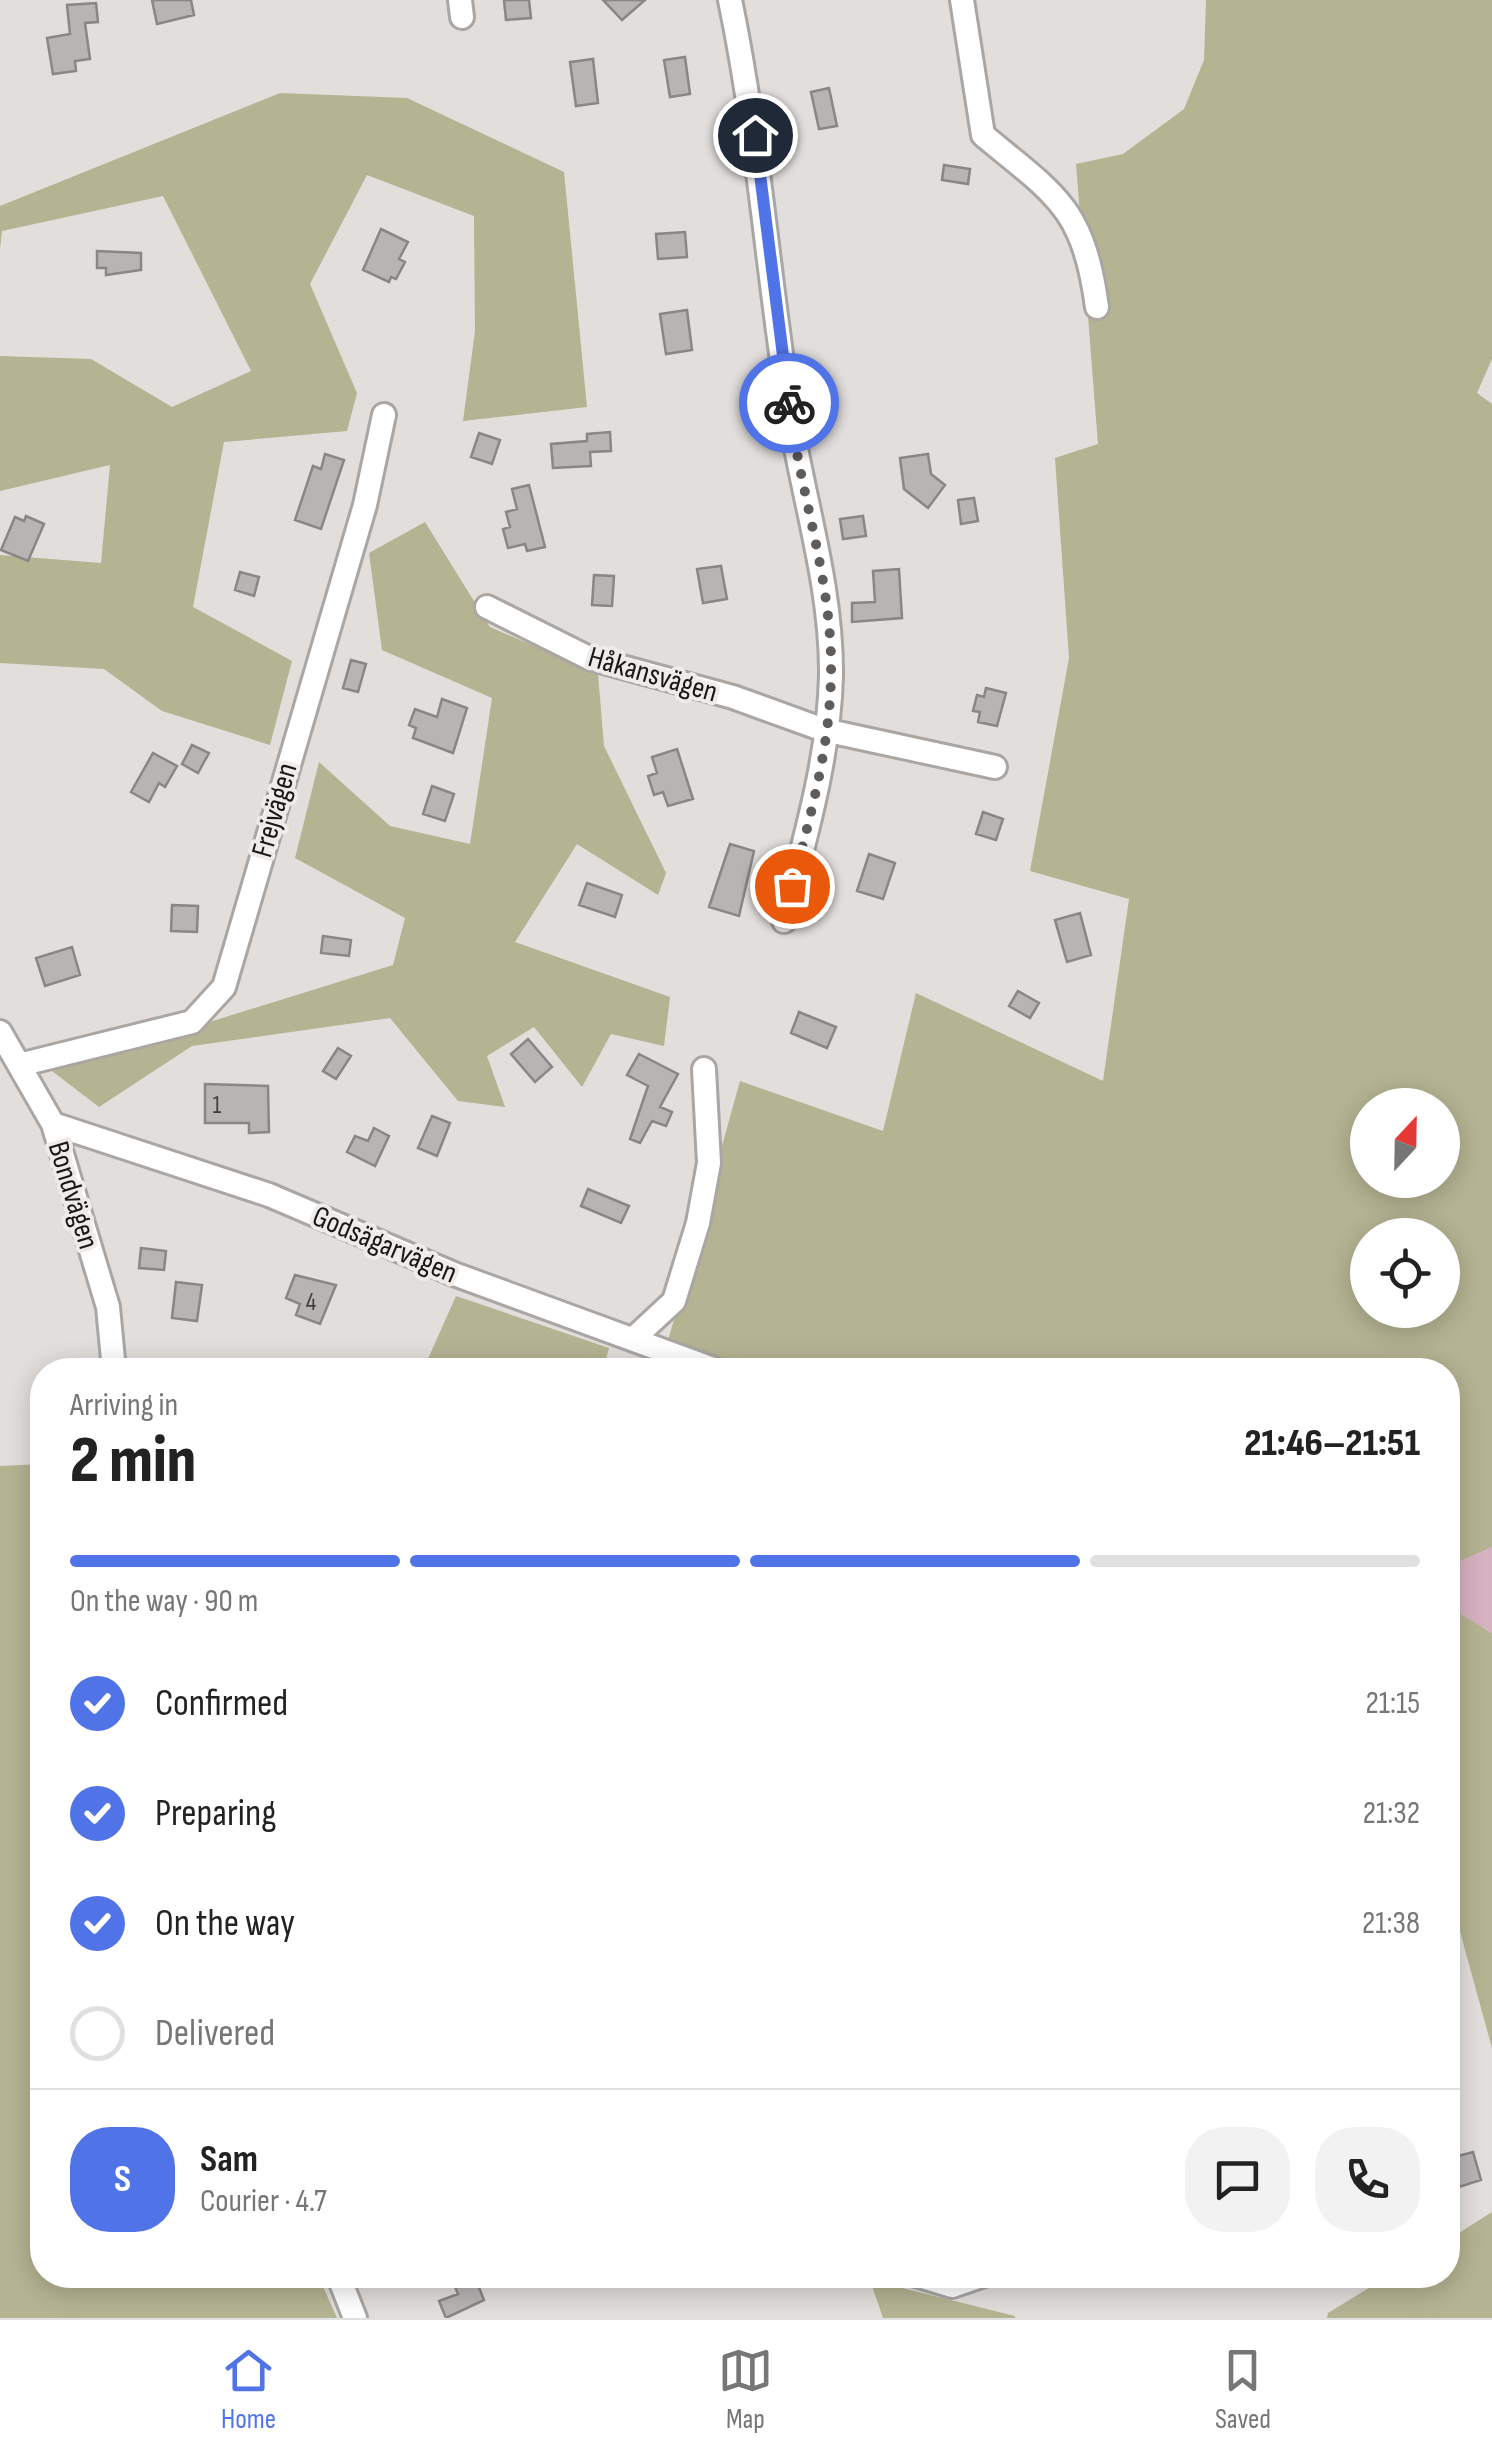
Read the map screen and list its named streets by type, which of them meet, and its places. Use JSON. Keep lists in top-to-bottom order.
{
  "streets": {
    "street": [
      "Håkansvägen",
      "Frejvägen",
      "Bondvägen",
      "Godsägarvägen"
    ]
  },
  "crossings": [
    ["Frejvägen", "Bondvägen"],
    ["Bondvägen", "Godsägarvägen"]
  ],
  "house_numbers": ["1", "4"],
  "north": "top",
  "page": {
    "heading": ["2 min", "Arriving in", "21:46–21:51"],
    "panel": ["Sam", "Courier · 4.7"],
    "bar": "On the way · 90 m",
    "list": [
      ["Confirmed", "21:15"],
      ["Preparing", "21:32"],
      ["On the way", "21:38"],
      "Delivered"
    ],
    "round": "S",
    "tabs": ["Home", "Map", "Saved"]
  }
}
